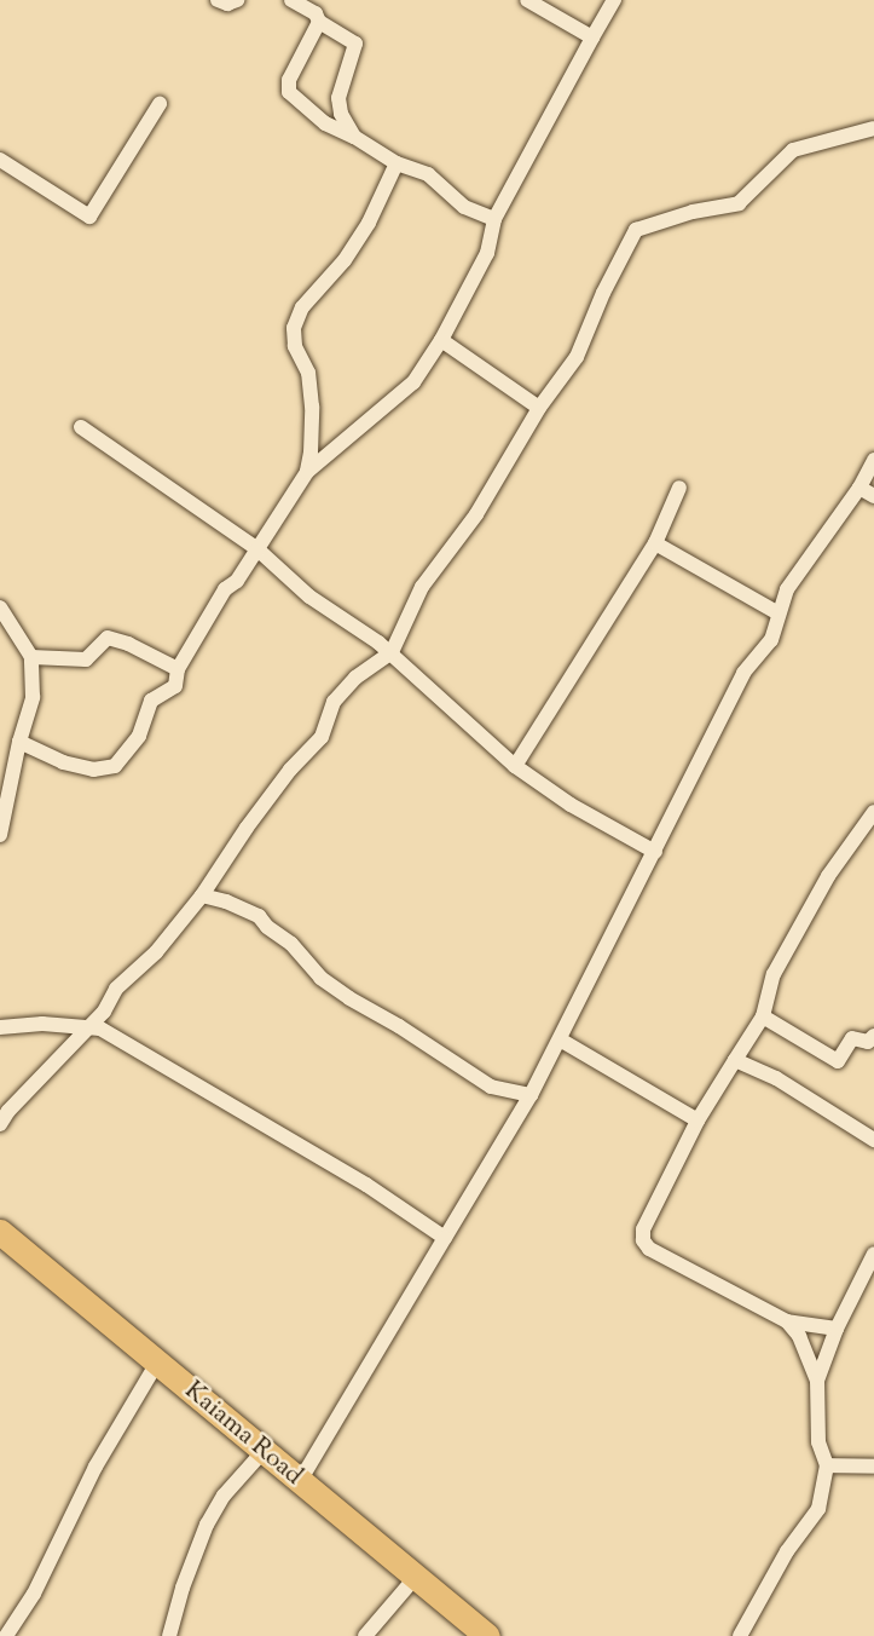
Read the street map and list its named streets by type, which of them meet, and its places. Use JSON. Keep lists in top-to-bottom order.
{
  "streets": {
    "highway": ["Kaiama Road"]
  }
}
